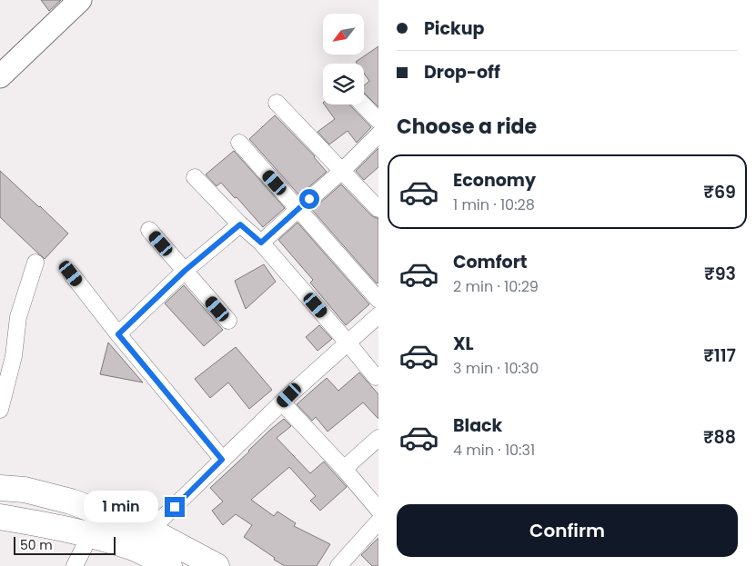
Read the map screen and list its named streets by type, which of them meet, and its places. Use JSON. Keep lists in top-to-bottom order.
{
  "scale_bar": "50 m",
  "north": "bottom left",
  "page": {
    "banner": ["Pickup", "Drop-off"],
    "heading": "Choose a ride",
    "list": [
      {
        "name": "Economy",
        "note": "1 min · 10:28",
        "value": "₹69"
      },
      {
        "name": "Comfort",
        "note": "2 min · 10:29",
        "value": "₹93"
      },
      {
        "name": "XL",
        "note": "3 min · 10:30",
        "value": "₹117"
      },
      {
        "name": "Black",
        "note": "4 min · 10:31",
        "value": "₹88"
      }
    ],
    "bubble": "1 min",
    "buttons": "Confirm",
    "scale": "50 m"
  }
}
